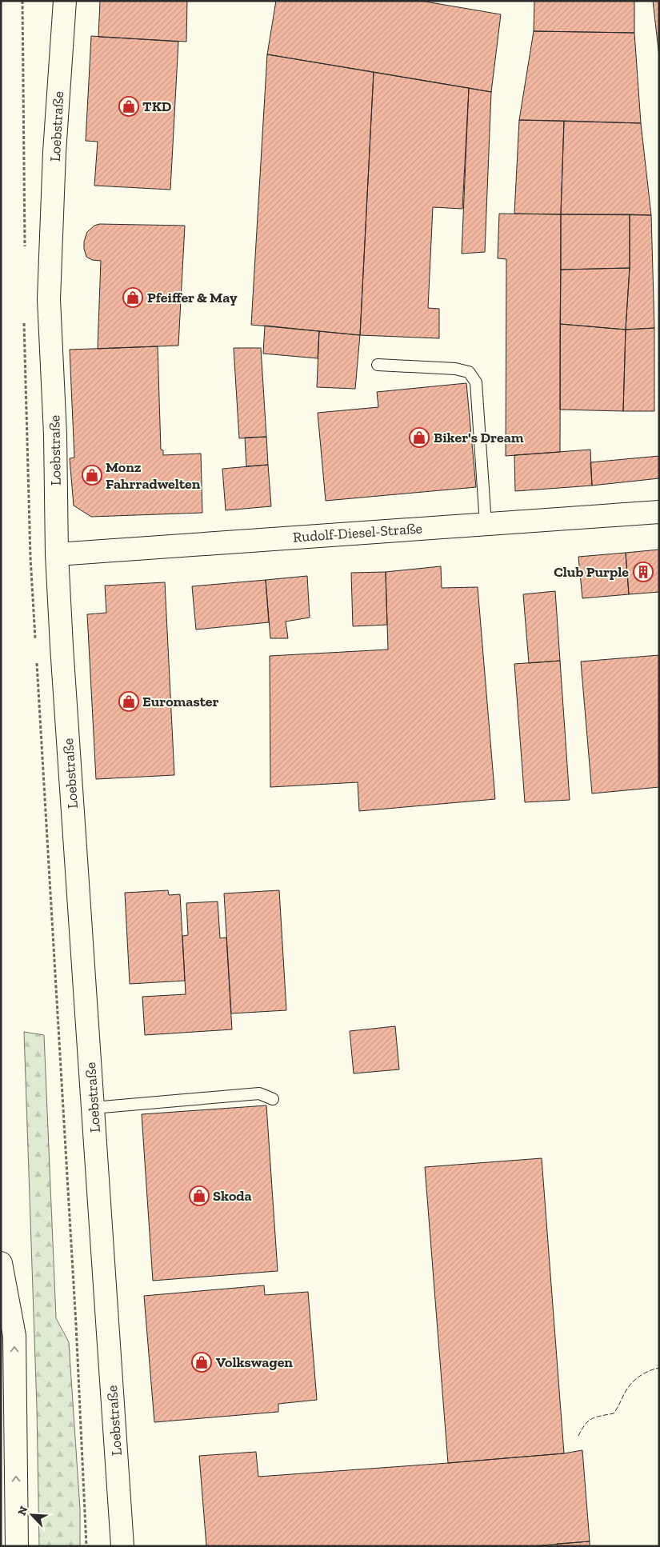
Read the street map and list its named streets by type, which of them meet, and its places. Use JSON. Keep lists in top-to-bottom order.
{
  "streets": {
    "main road": ["Loebstraße", "Rudolf-Diesel-Straße"]
  },
  "crossings": [
    ["Loebstraße", "Rudolf-Diesel-Straße"]
  ],
  "places": {
    "shop": [
      "TKD",
      "Pfeiffer & May",
      "Biker's Dream",
      "Monz Fahrradwelten",
      "Euromaster",
      "Skoda",
      "Volkswagen"
    ],
    "building": ["Club Purple"]
  },
  "north": "top left"
}
